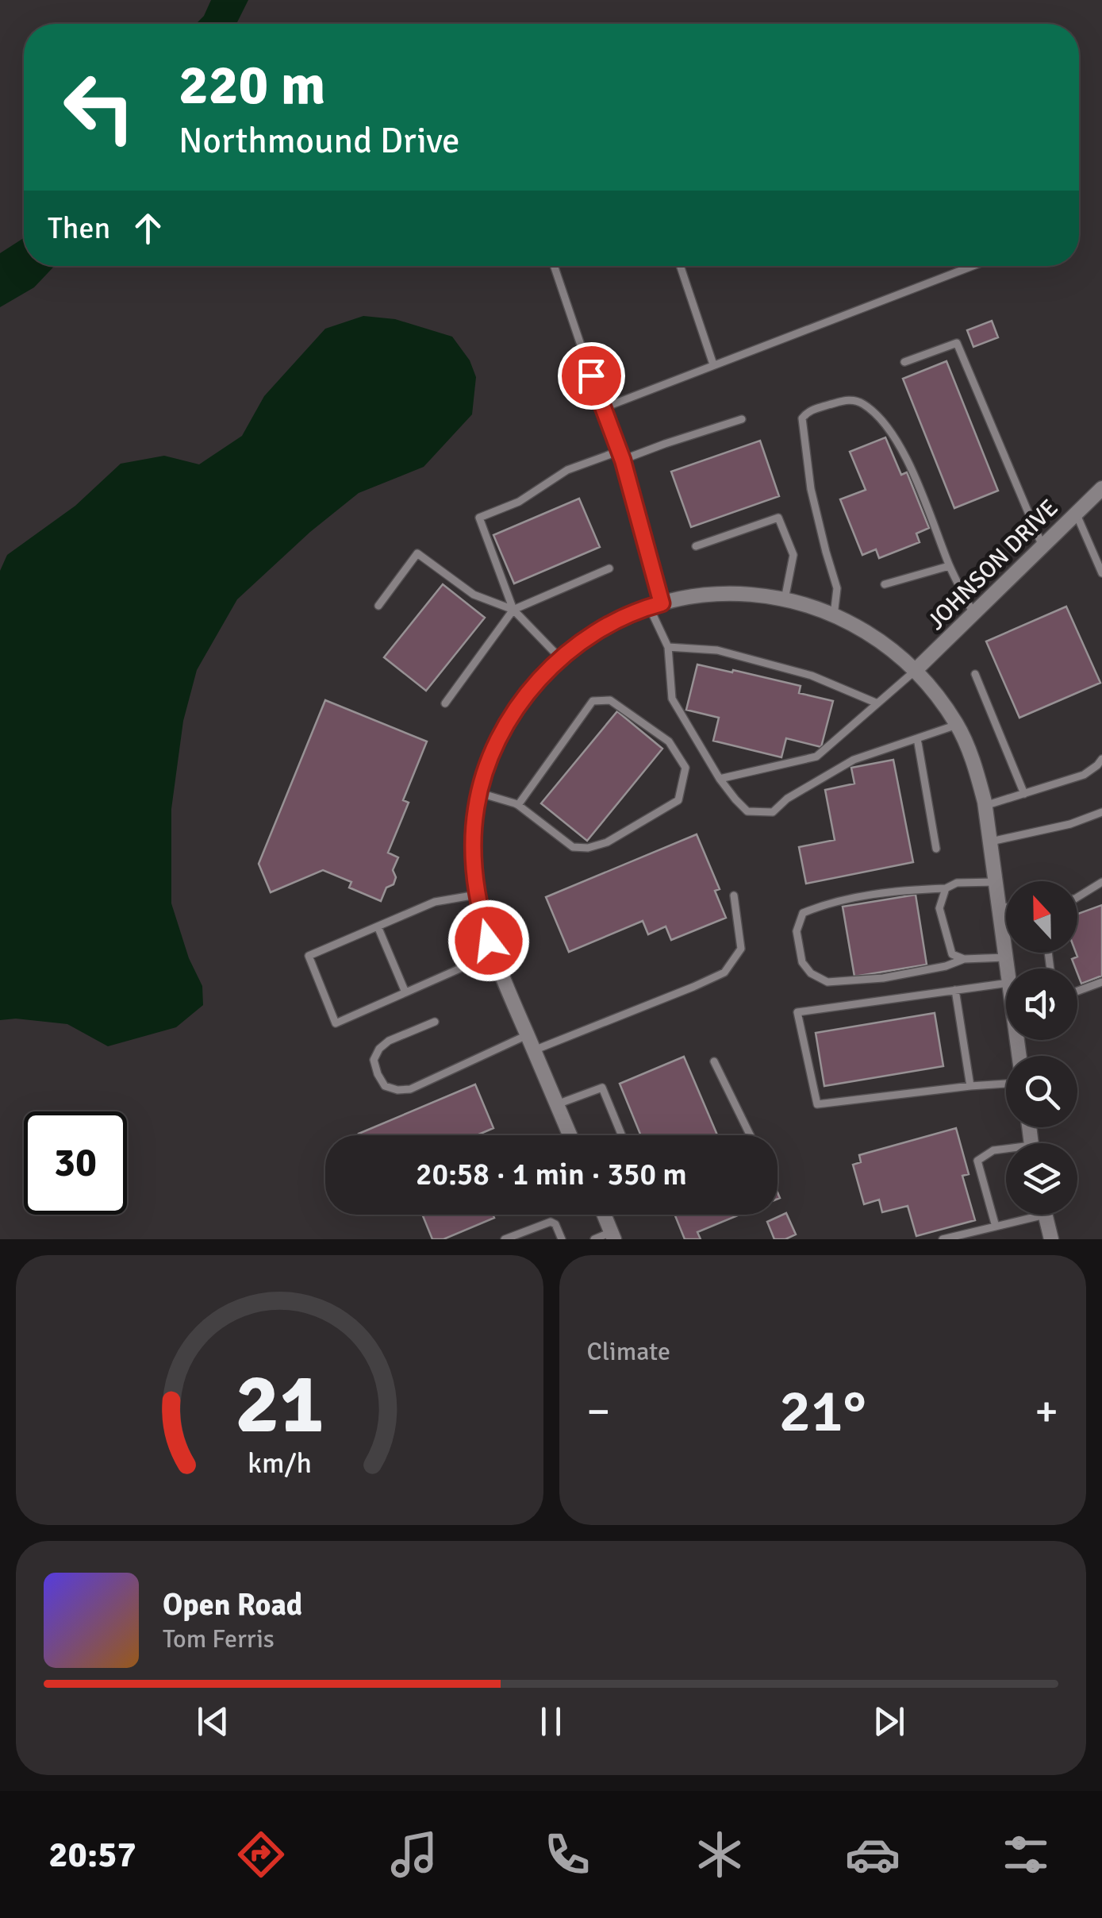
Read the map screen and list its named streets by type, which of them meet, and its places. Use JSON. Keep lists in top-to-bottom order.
{
  "streets": {
    "street": ["JOHNSON DRIVE"]
  },
  "north": "top",
  "page": {
    "turn": ["220 m", "Northmound Drive"],
    "then": "Then",
    "limit": "30",
    "trip": "20:58 · 1 min · 350 m",
    "tile": "Climate",
    "heat": ["−", "21°", "+"],
    "song": ["Open Road", "Tom Ferris"],
    "tabs": "20:57",
    "gauge": ["21", "km/h"]
  }
}
